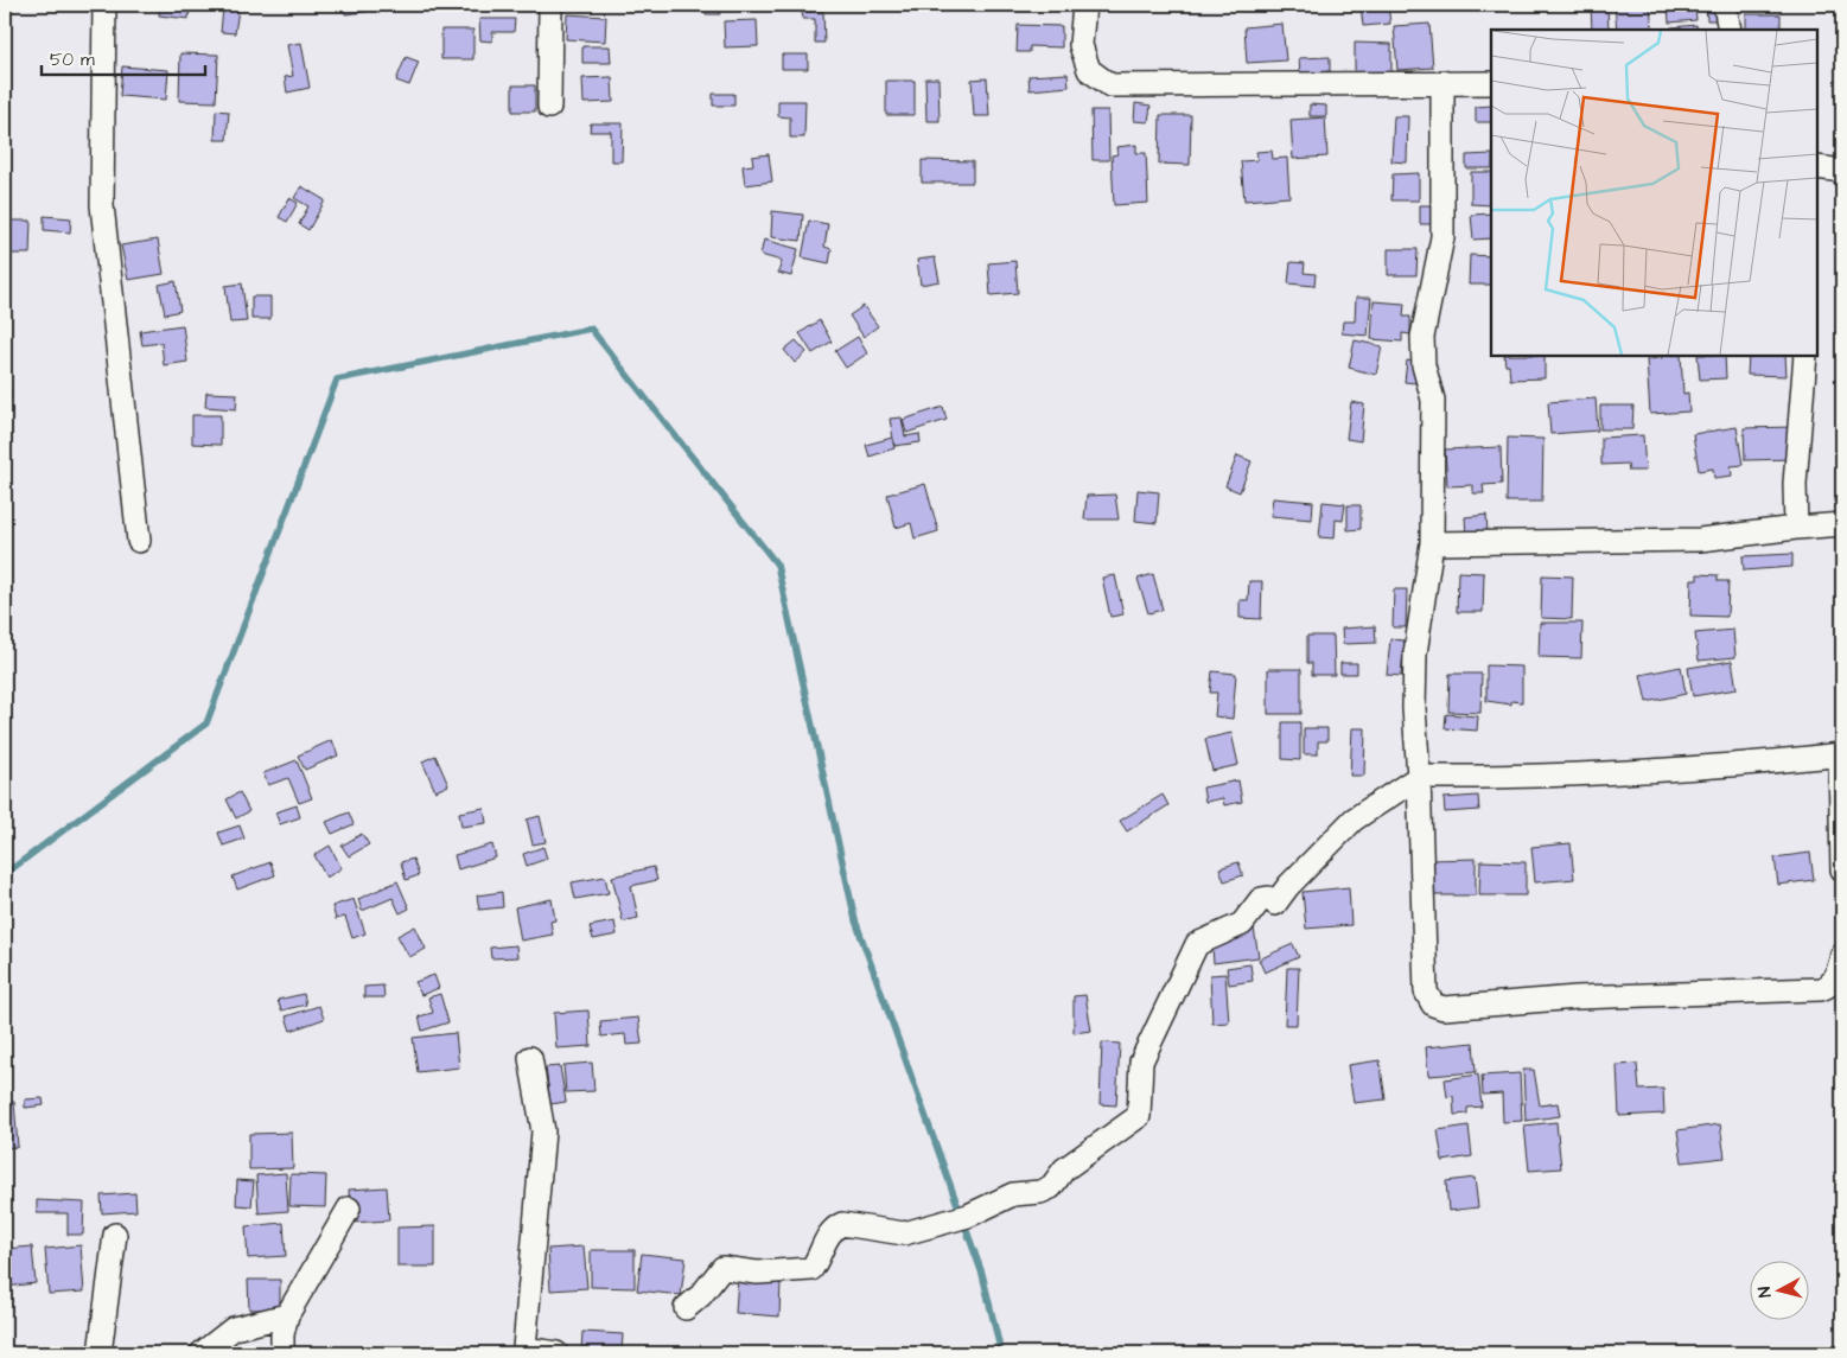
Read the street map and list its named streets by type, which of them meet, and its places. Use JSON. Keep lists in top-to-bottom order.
{
  "scale_bar": "50 m",
  "north": "left"
}
